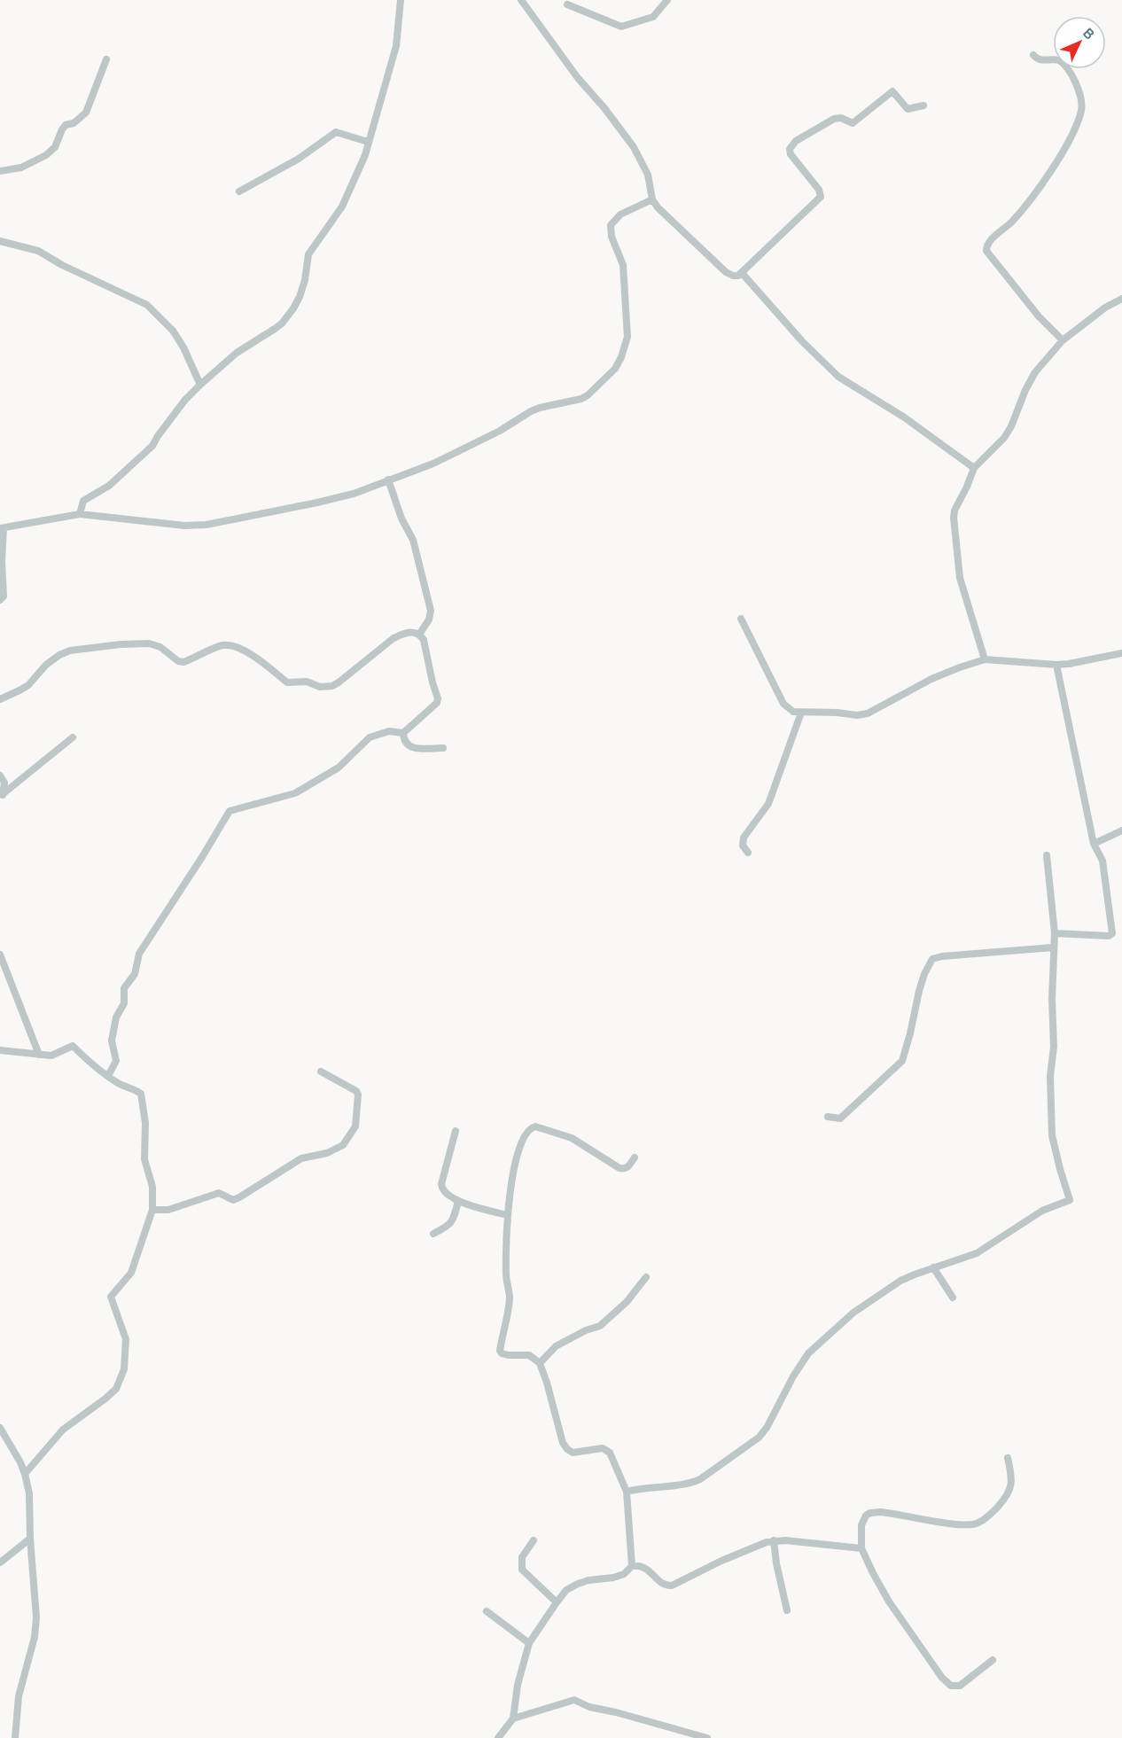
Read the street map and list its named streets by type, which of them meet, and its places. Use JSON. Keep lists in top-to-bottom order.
{
  "north": "top right"
}
